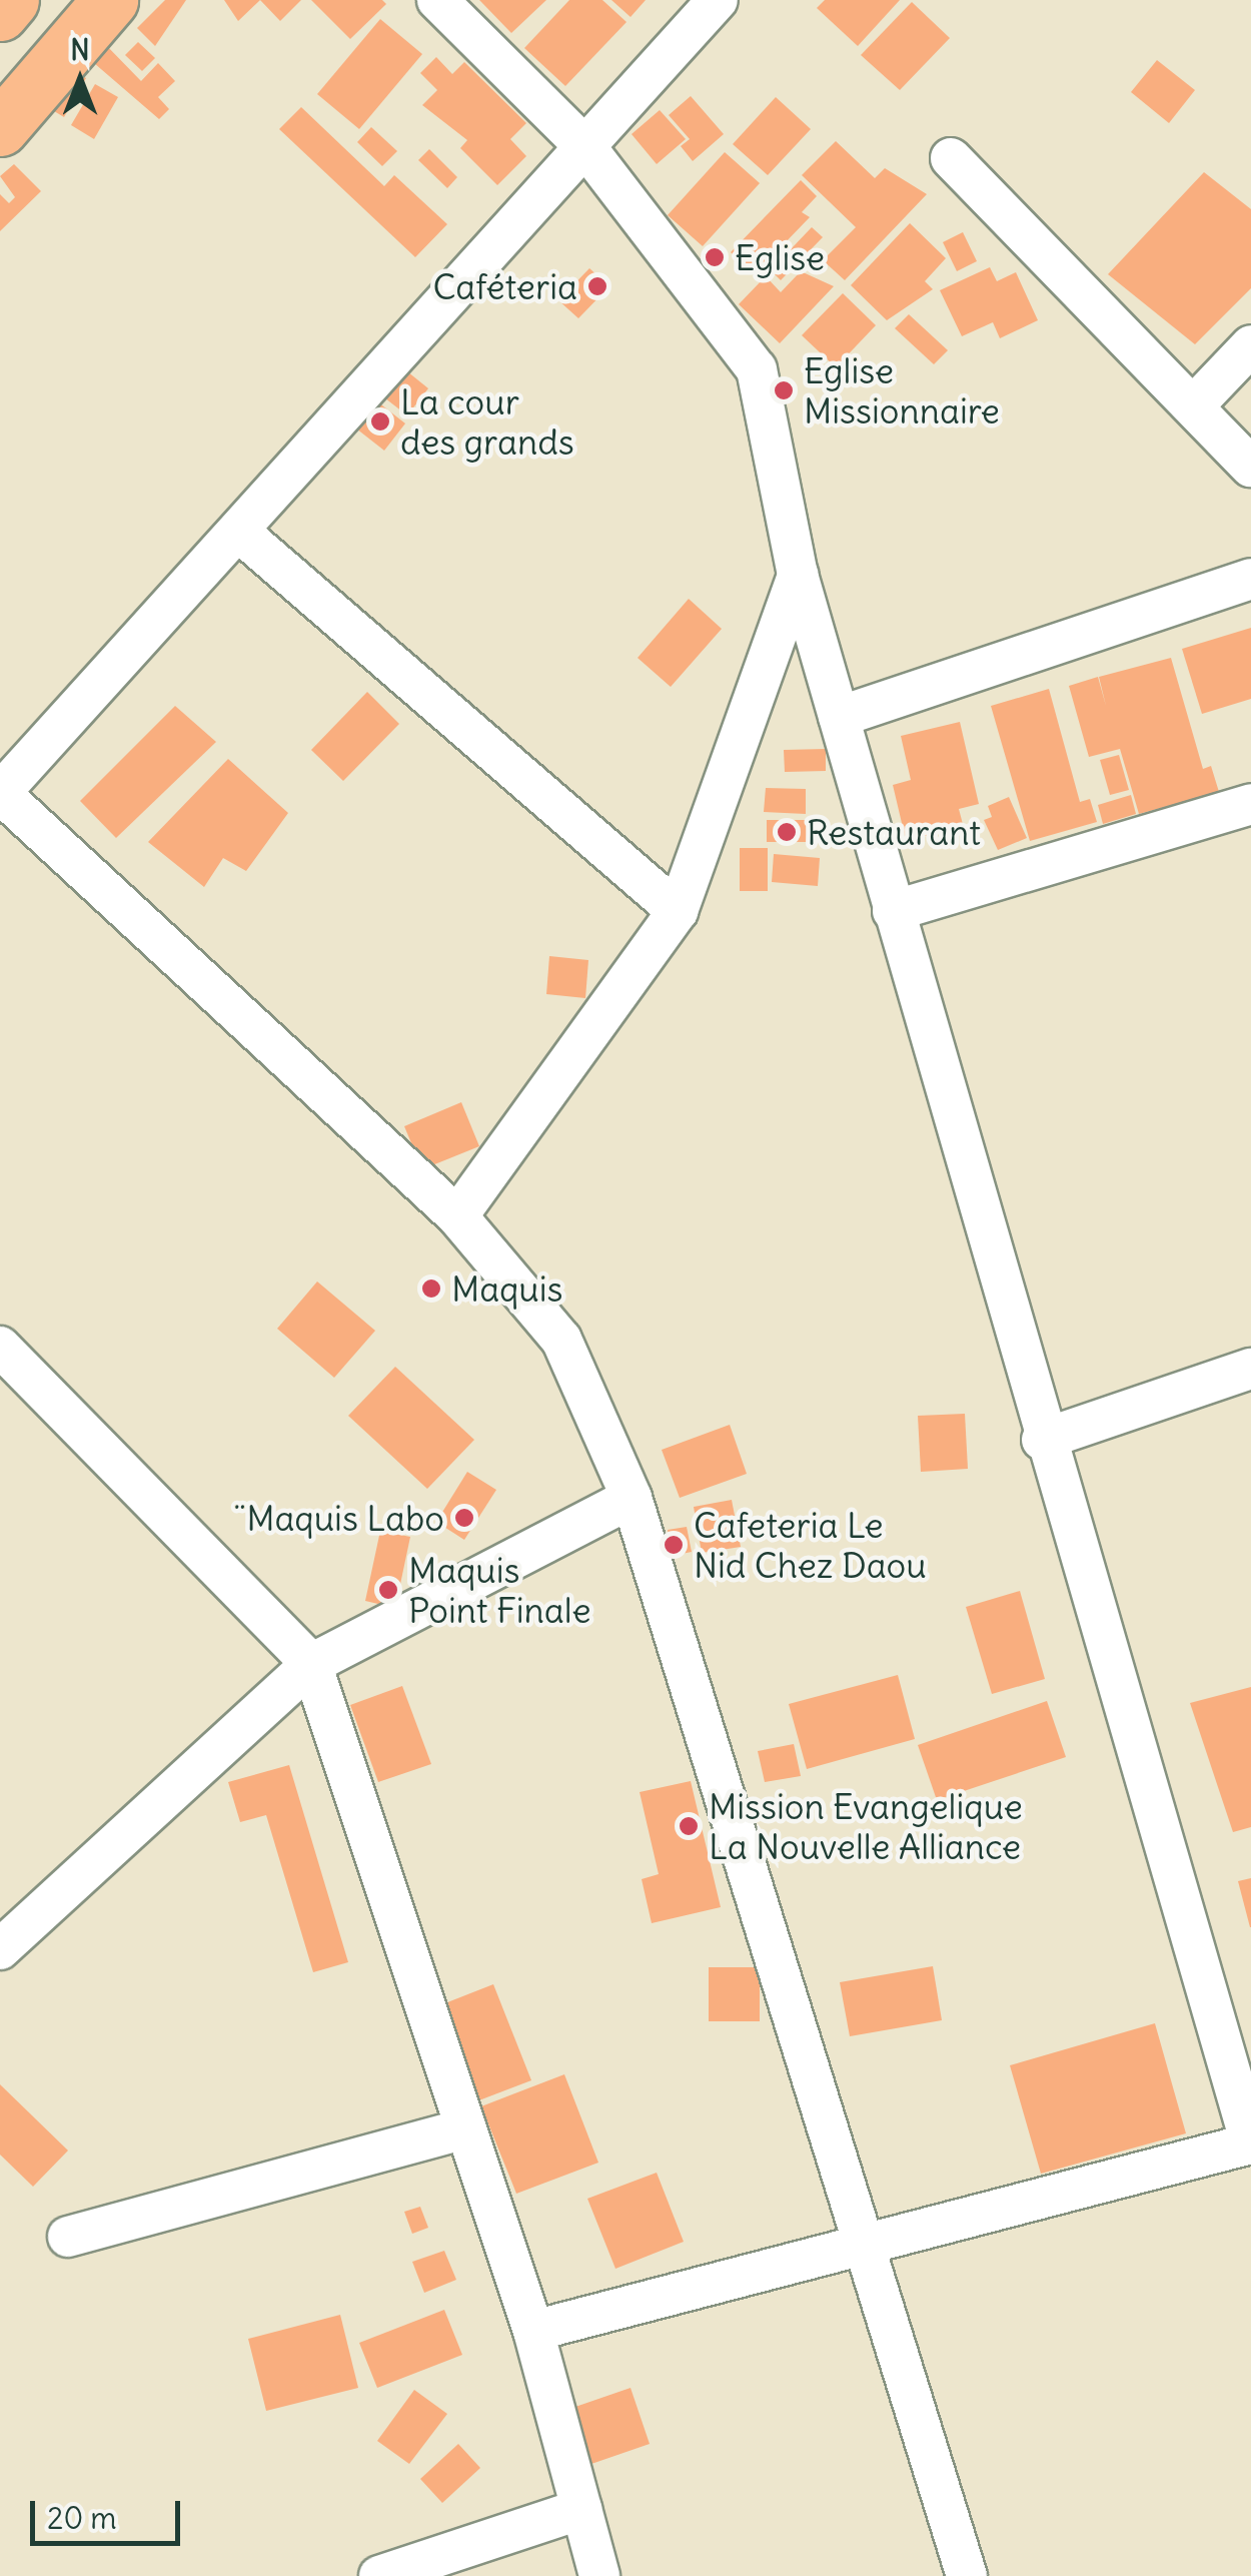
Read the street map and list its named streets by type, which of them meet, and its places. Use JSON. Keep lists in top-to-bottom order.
{
  "places": [
    "Eglise",
    "Caféteria",
    "Eglise Missionnaire",
    "La cour des grands",
    "Restaurant",
    "Maquis",
    "¨Maquis Labo",
    "Cafeteria Le Nid Chez Daou",
    "Maquis Point Finale",
    "Mission Evangelique La Nouvelle Alliance"
  ],
  "scale_bar": "20 m",
  "north": "top"
}
